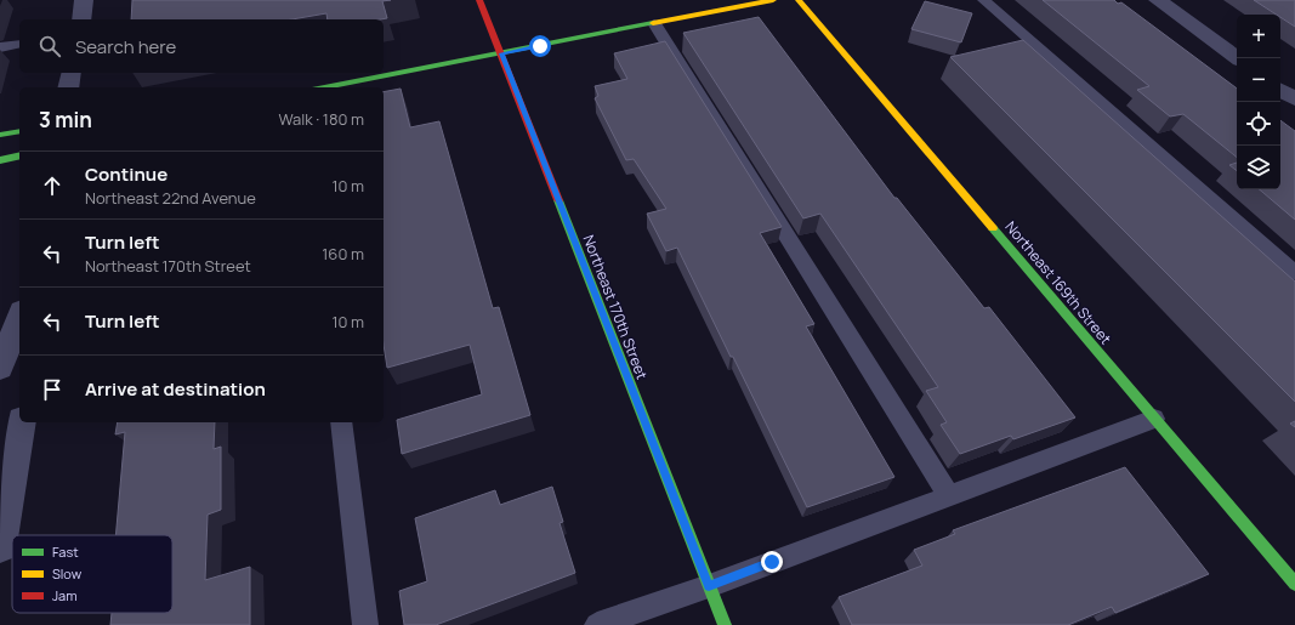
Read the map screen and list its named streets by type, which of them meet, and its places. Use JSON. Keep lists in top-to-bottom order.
{
  "streets": {
    "street": ["Northeast 169th Street", "Northeast 170th Street"]
  },
  "legend": ["Fast", "Slow", "Jam"],
  "page": {
    "map_buttons": ["+", "−"],
    "search": "Search here",
    "heading": ["3 min", "Walk · 180 m"],
    "list": [
      ["Continue", "Northeast 22nd Avenue", "10 m"],
      ["Turn left", "Northeast 170th Street", "160 m"],
      ["Turn left", "10 m"],
      "Arrive at destination"
    ]
  }
}
